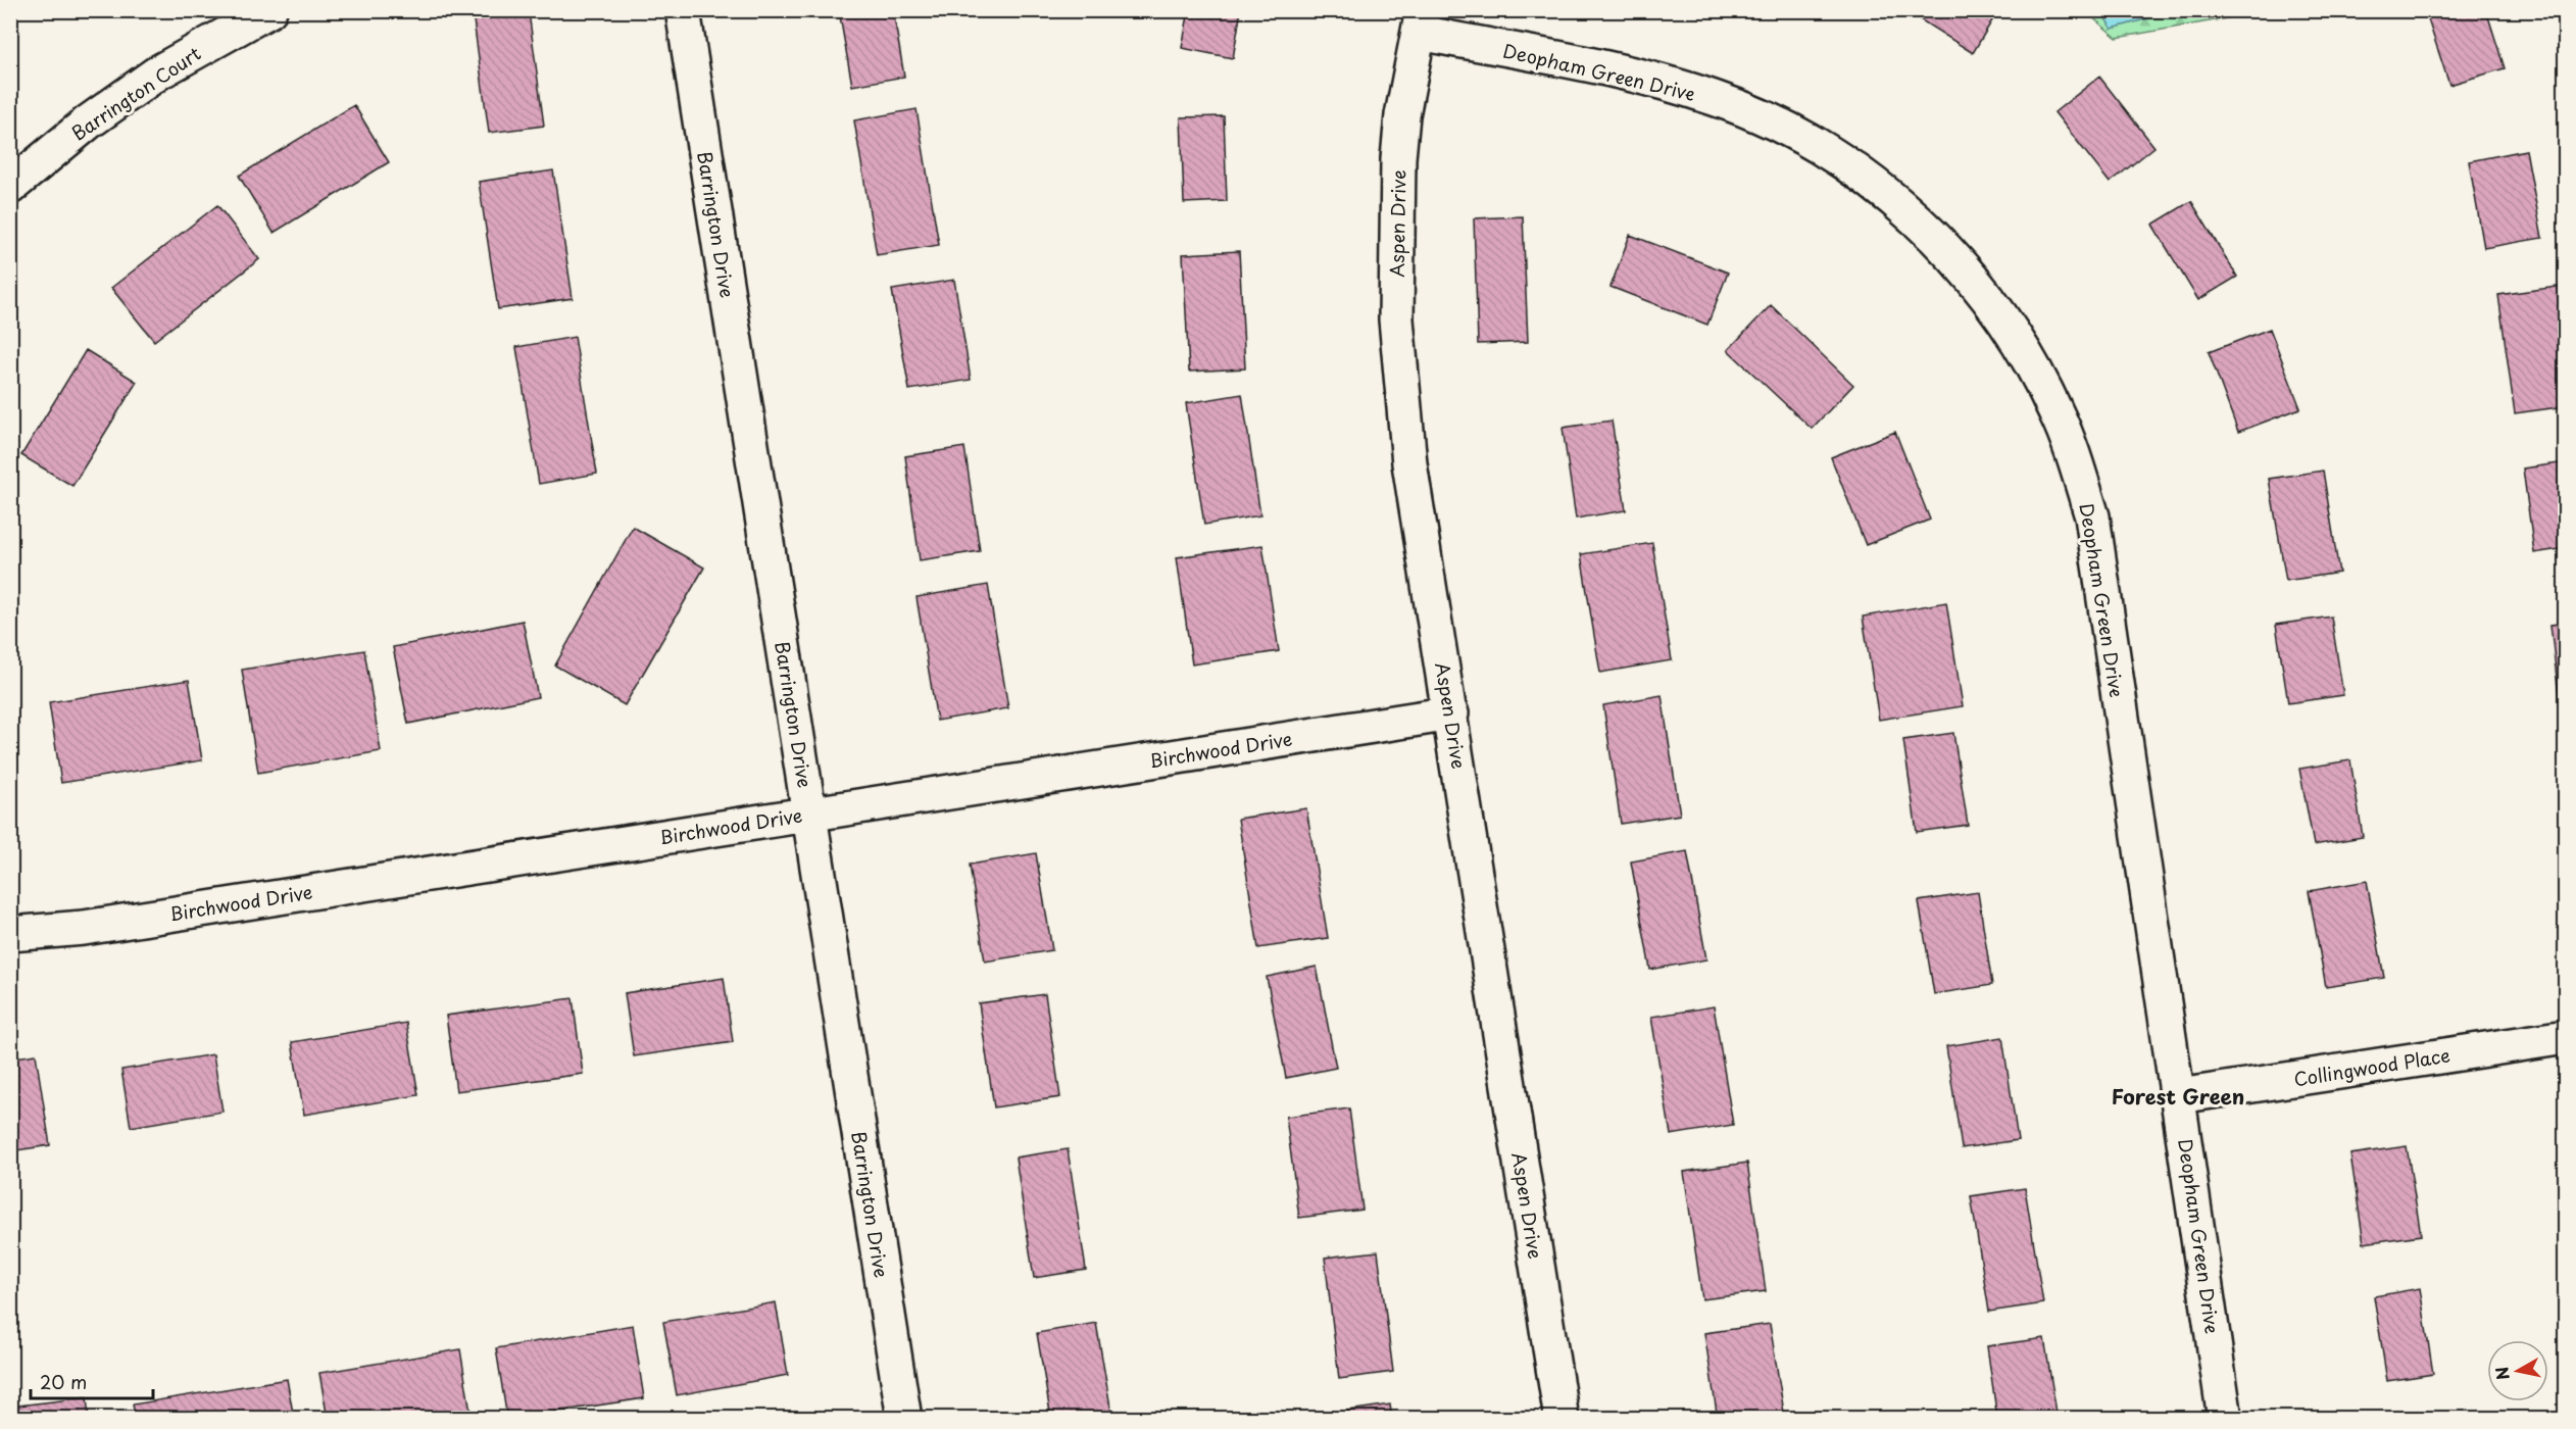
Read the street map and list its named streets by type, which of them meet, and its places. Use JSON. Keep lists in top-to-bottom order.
{
  "streets": {
    "street": [
      "Deopham Green Drive",
      "Barrington Court",
      "Aspen Drive",
      "Barrington Drive",
      "Birchwood Drive",
      "Collingwood Place"
    ]
  },
  "crossings": [
    ["Deopham Green Drive", "Aspen Drive"],
    ["Deopham Green Drive", "Collingwood Place"],
    ["Aspen Drive", "Birchwood Drive"],
    ["Barrington Drive", "Birchwood Drive"]
  ],
  "districts": ["Forest Green"],
  "scale_bar": "20 m",
  "north": "left"
}
